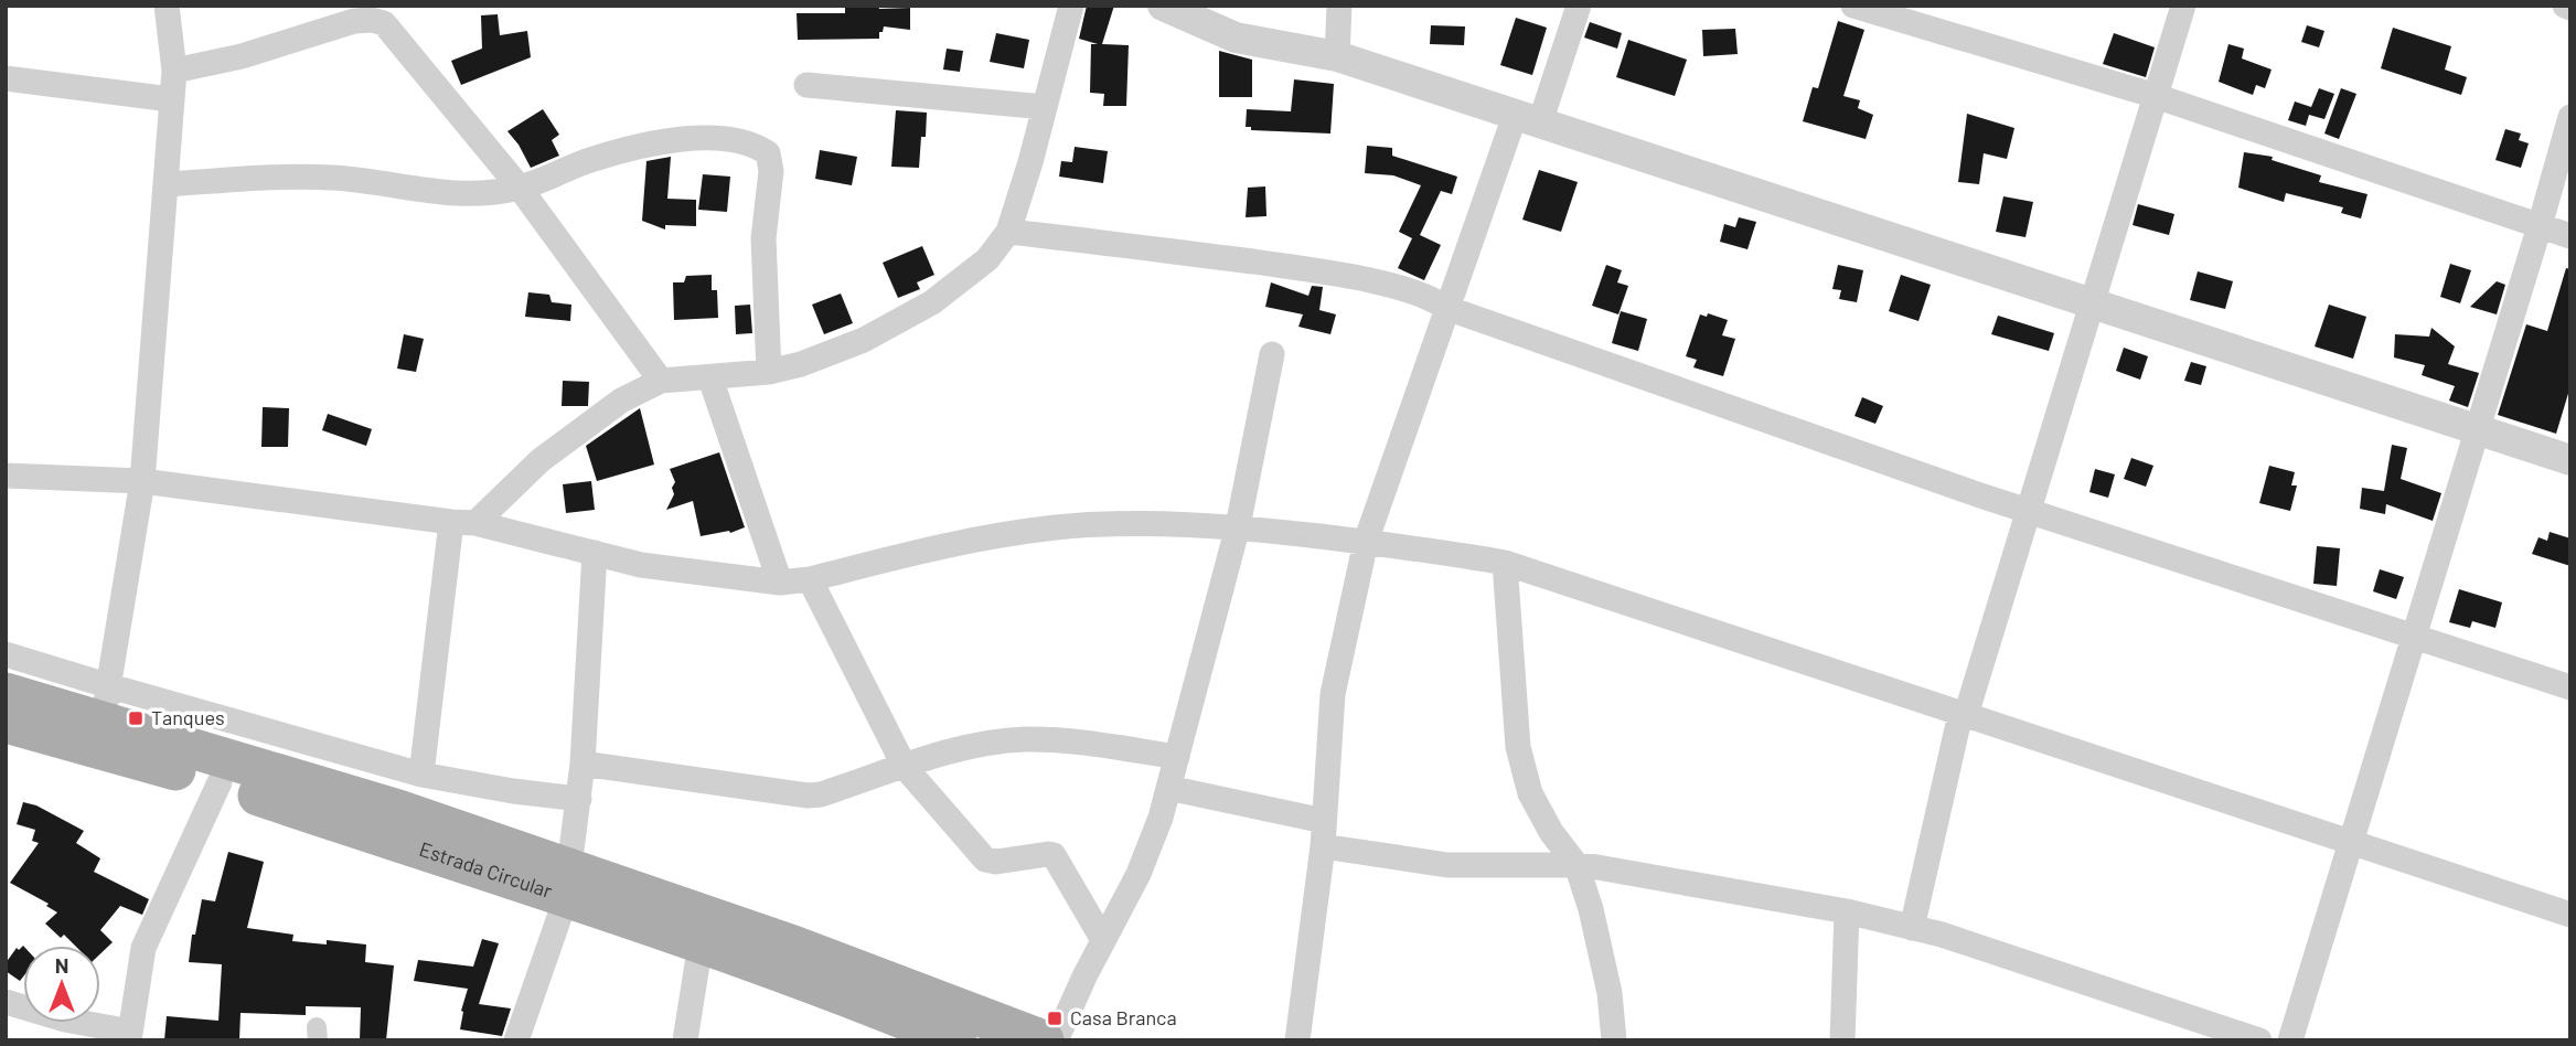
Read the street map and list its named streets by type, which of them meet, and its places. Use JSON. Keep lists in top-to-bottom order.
{
  "streets": {
    "main road": ["Estrada Circular"]
  },
  "places": {
    "transit": ["Tanques", "Casa Branca"]
  },
  "north": "top"
}
